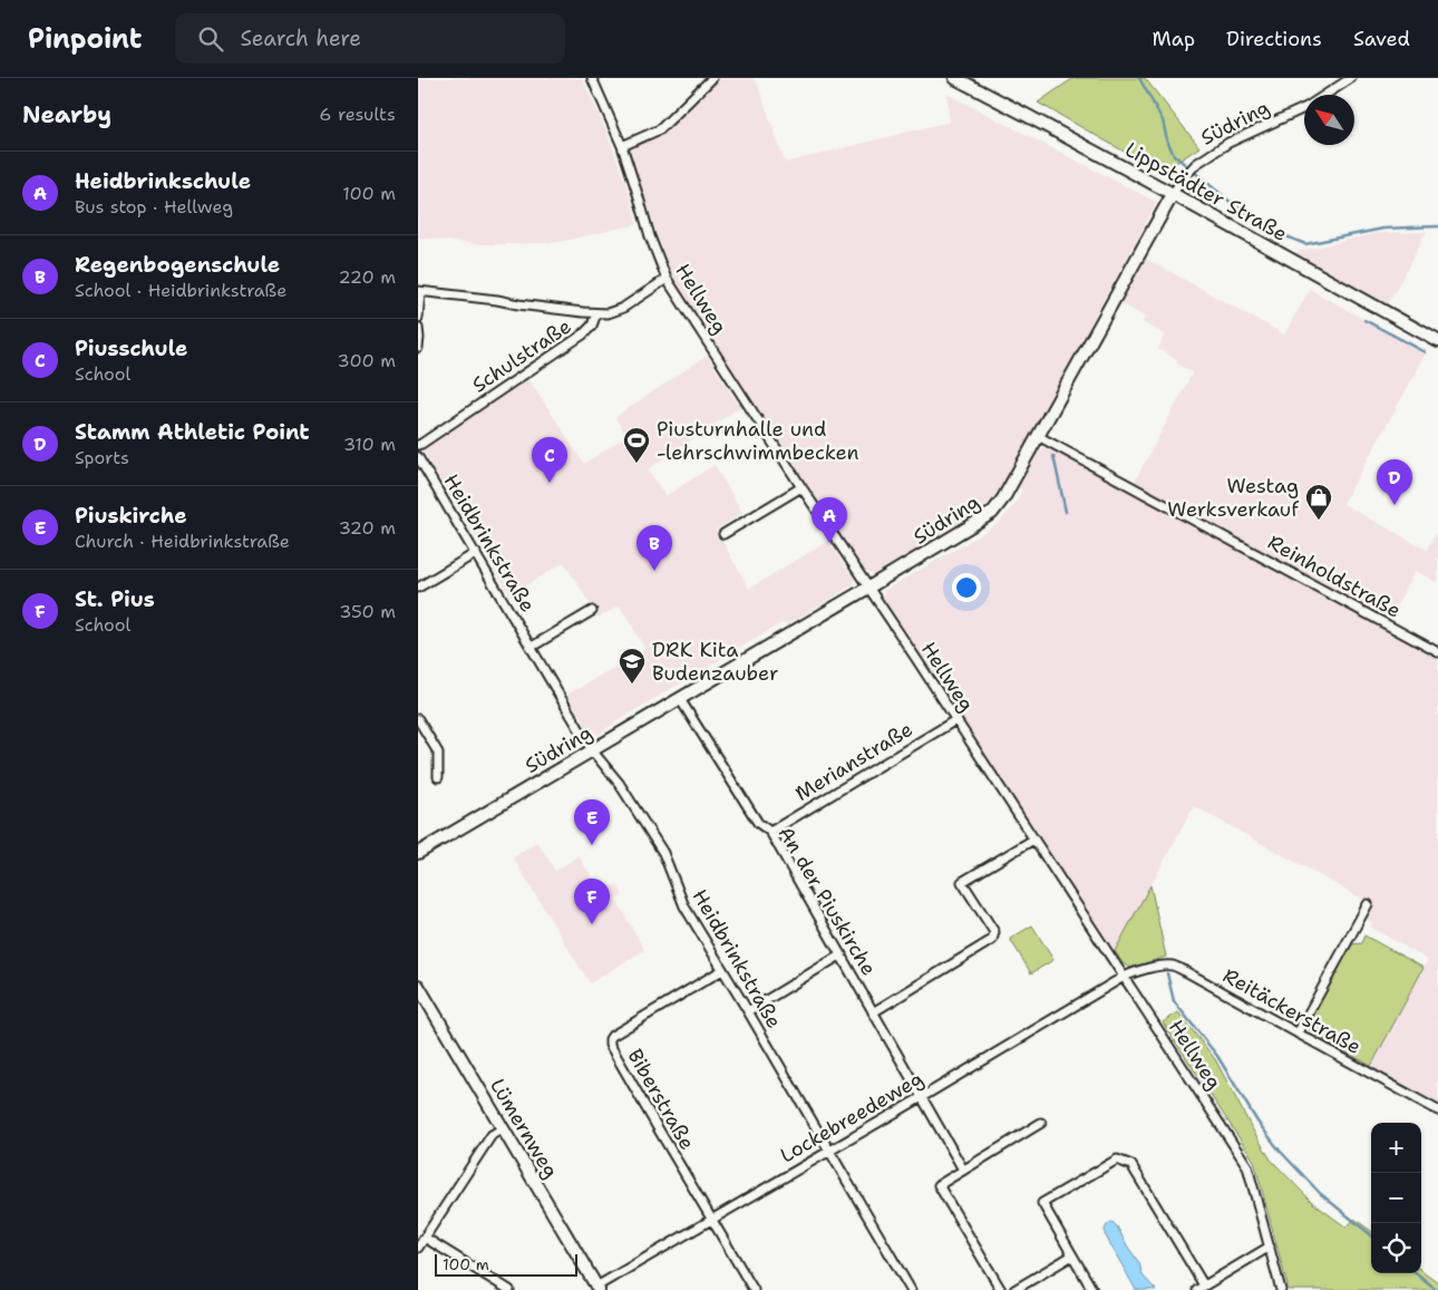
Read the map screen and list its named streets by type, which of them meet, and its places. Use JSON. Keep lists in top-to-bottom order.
{
  "streets": {
    "main road": ["Südring", "Lippstädter Straße", "Lümernweg"],
    "street": [
      "Hellweg",
      "Schulstraße",
      "Heidbrinkstraße",
      "Reinholdstraße",
      "Merianstraße",
      "An der Piuskirche",
      "Reitäckerstraße",
      "Biberstraße",
      "Lockebreedeweg"
    ]
  },
  "crossings": [
    ["Südring", "Lippstädter Straße"],
    ["Südring", "Hellweg"],
    ["Südring", "Heidbrinkstraße"],
    ["Südring", "Reinholdstraße"],
    ["Südring", "An der Piuskirche"],
    ["Hellweg", "Schulstraße"],
    ["Hellweg", "Merianstraße"],
    ["Hellweg", "Reitäckerstraße"],
    ["Hellweg", "Lockebreedeweg"],
    ["Heidbrinkstraße", "Biberstraße"],
    ["Heidbrinkstraße", "Lockebreedeweg"],
    ["Merianstraße", "An der Piuskirche"],
    ["An der Piuskirche", "Lockebreedeweg"],
    ["Reitäckerstraße", "Lockebreedeweg"],
    ["Biberstraße", "Lockebreedeweg"],
    ["Lockebreedeweg", "Lümernweg"]
  ],
  "places": {
    "sports": ["Piusturnhalle und -lehrschwimmbecken"],
    "shop": ["Westag Werksverkauf"],
    "school or university": ["DRK Kita Budenzauber"]
  },
  "scale_bar": "100 m",
  "north": "top left",
  "page": {
    "header": "Pinpoint",
    "search": "Search here",
    "nav": ["Map", "Directions", "Saved"],
    "heading": ["Nearby", "6 results"],
    "list": [
      {
        "mark": "A",
        "name": "Heidbrinkschule",
        "note": "Bus stop · Hellweg",
        "value": "100 m"
      },
      {
        "mark": "B",
        "name": "Regenbogenschule",
        "note": "School · Heidbrinkstraße",
        "value": "220 m"
      },
      {
        "mark": "C",
        "name": "Piusschule",
        "note": "School",
        "value": "300 m"
      },
      {
        "mark": "D",
        "name": "Stamm Athletic Point",
        "note": "Sports",
        "value": "310 m"
      },
      {
        "mark": "E",
        "name": "Piuskirche",
        "note": "Church · Heidbrinkstraße",
        "value": "320 m"
      },
      {
        "mark": "F",
        "name": "St. Pius",
        "note": "School",
        "value": "350 m"
      }
    ],
    "pins": [
      "C",
      "D",
      "A",
      "B",
      "E",
      "F"
    ],
    "map_buttons": ["+", "−"],
    "scale": "100 m"
  }
}
